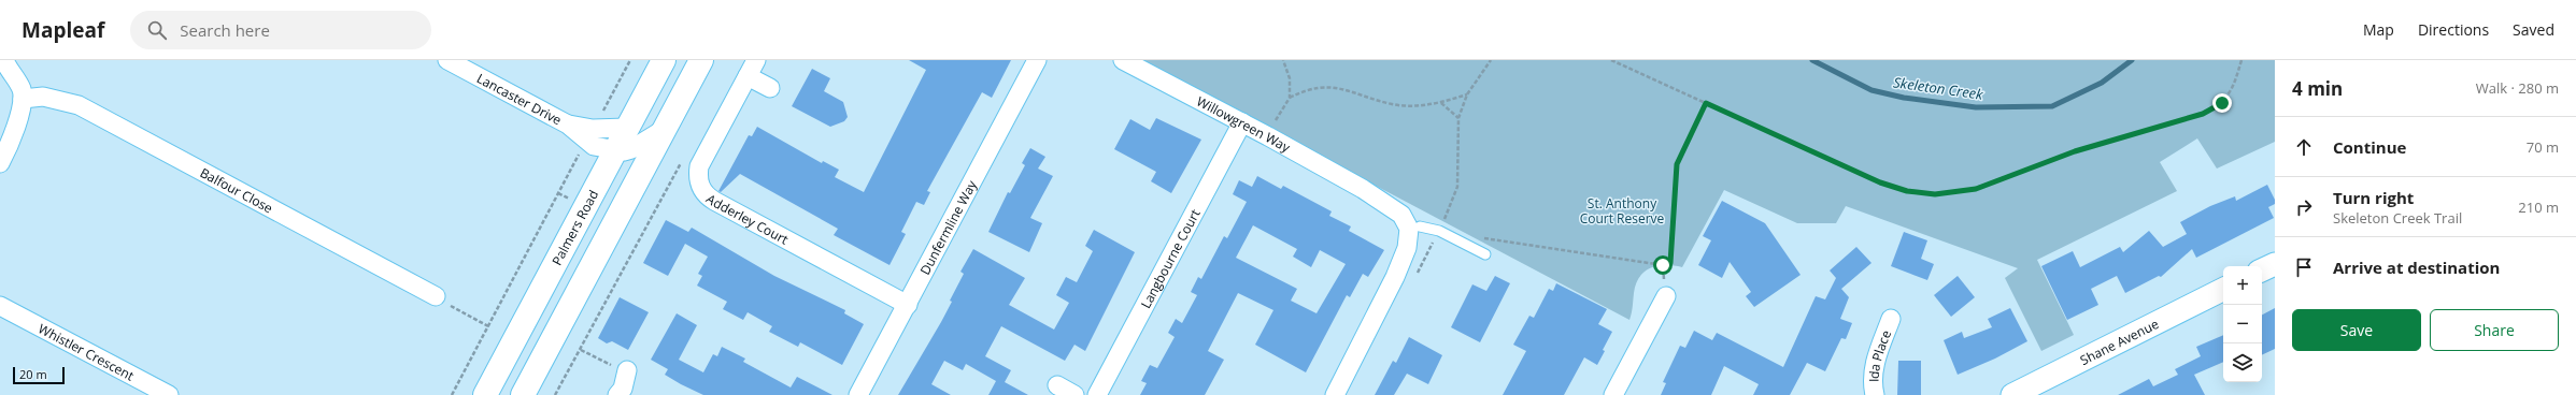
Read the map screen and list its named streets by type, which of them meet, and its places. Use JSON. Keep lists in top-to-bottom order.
{
  "streets": {
    "main road": ["Palmers Road"],
    "street": [
      "Lancaster Drive",
      "Willowgreen Way",
      "Balfour Close",
      "Adderley Court",
      "Dunfermline Way",
      "Langbourne Court",
      "Shane Avenue",
      "Whistler Crescent",
      "Ida Place"
    ]
  },
  "crossings": [
    ["Lancaster Drive", "Palmers Road"],
    ["Willowgreen Way", "Langbourne Court"],
    ["Adderley Court", "Dunfermline Way"]
  ],
  "water": ["Skeleton Creek"],
  "parks": ["St. Anthony Court Reserve"],
  "scale_bar": "20 m",
  "page": {
    "header": "Mapleaf",
    "search": "Search here",
    "nav": ["Map", "Directions", "Saved"],
    "heading": ["4 min", "Walk · 280 m"],
    "list": [
      ["Continue", "70 m"],
      ["Turn right", "Skeleton Creek Trail", "210 m"],
      "Arrive at destination"
    ],
    "map_buttons": ["+", "−"],
    "buttons": ["Save", "Share"],
    "scale": "20 m"
  }
}
